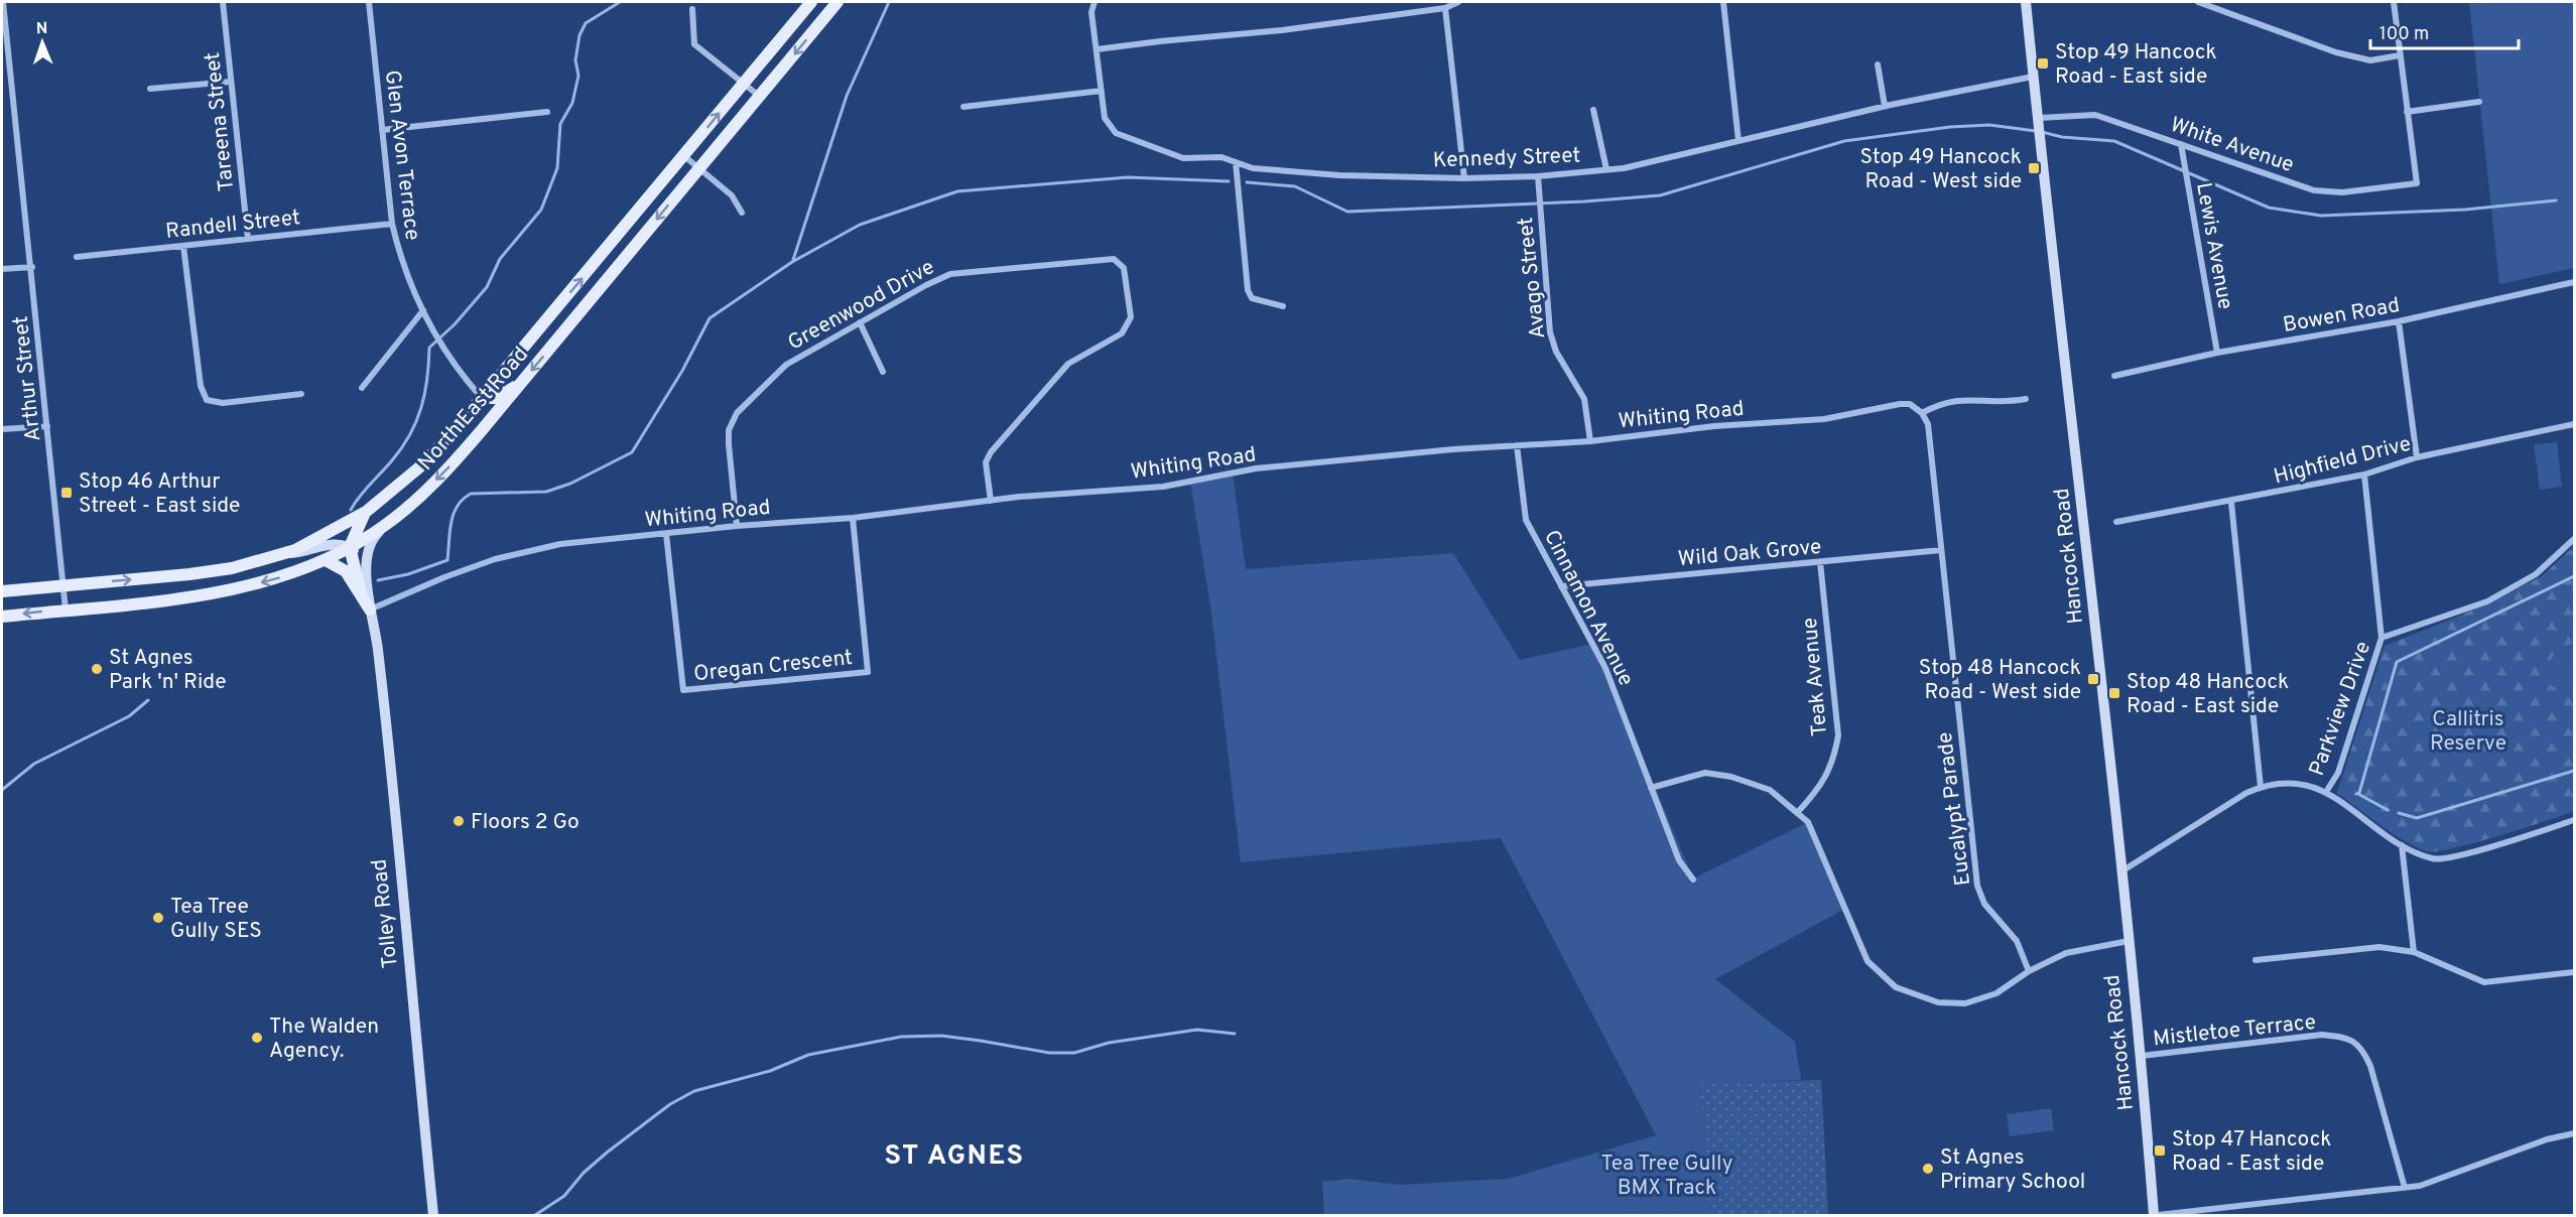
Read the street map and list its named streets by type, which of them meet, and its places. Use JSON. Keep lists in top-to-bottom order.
{
  "streets": {
    "main road": ["North East Road", "Hancock Road", "Tolley Road"],
    "street": [
      "Tareena Street",
      "White Avenue",
      "Glen Avon Terrace",
      "Kennedy Street",
      "Randell Street",
      "Lewis Avenue",
      "Avago Street",
      "Greenwood Drive",
      "Bowen Road",
      "Arthur Street",
      "Whiting Road",
      "Highfield Drive",
      "Wild Oak Grove",
      "Cinnamon Avenue",
      "Oregan Crescent",
      "Teak Avenue",
      "Parkview Drive",
      "Eucalypt Parade",
      "Mistletoe Terrace"
    ]
  },
  "crossings": [
    ["Tareena Street", "Randell Street"],
    ["White Avenue", "Lewis Avenue"],
    ["White Avenue", "Hancock Road"],
    ["Glen Avon Terrace", "Randell Street"],
    ["Glen Avon Terrace", "North East Road"],
    ["Kennedy Street", "Avago Street"],
    ["Kennedy Street", "Hancock Road"],
    ["Lewis Avenue", "Bowen Road"],
    ["Avago Street", "Whiting Road"],
    ["Greenwood Drive", "Whiting Road"],
    ["Arthur Street", "North East Road"],
    ["Whiting Road", "Cinnamon Avenue"],
    ["Whiting Road", "Oregan Crescent"],
    ["Whiting Road", "Eucalypt Parade"],
    ["Whiting Road", "Tolley Road"],
    ["Wild Oak Grove", "Cinnamon Avenue"],
    ["Wild Oak Grove", "Teak Avenue"],
    ["Wild Oak Grove", "Eucalypt Parade"],
    ["Hancock Road", "Mistletoe Terrace"]
  ],
  "districts": ["ST AGNES"],
  "parks": ["Callitris Reserve", "Tea Tree Gully BMX Track"],
  "places": {
    "transit": [
      "Stop 49 Hancock Road - East side",
      "Stop 49 Hancock Road - West side",
      "Stop 46 Arthur Street - East side",
      "Stop 48 Hancock Road - West side",
      "Stop 48 Hancock Road - East side",
      "Stop 47 Hancock Road - East side"
    ],
    "other": [
      "St Agnes Park 'n' Ride",
      "Floors 2 Go",
      "Tea Tree Gully SES",
      "The Walden Agency.",
      "St Agnes Primary School"
    ]
  },
  "scale_bar": "100 m",
  "north": "top"
}
